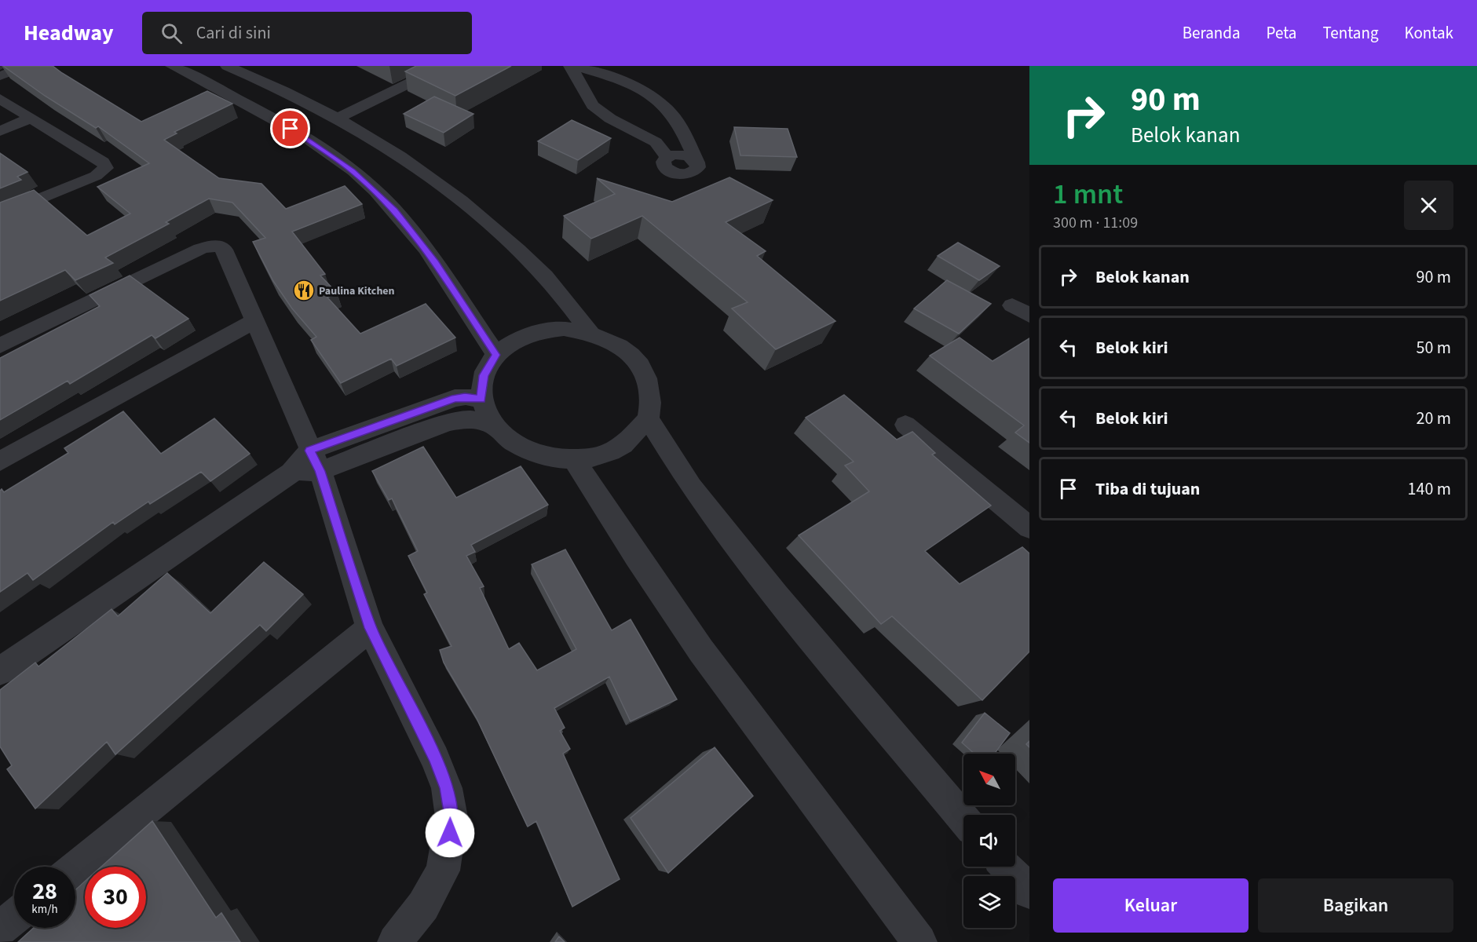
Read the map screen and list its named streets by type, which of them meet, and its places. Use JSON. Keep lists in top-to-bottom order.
{
  "places": {
    "restaurant": ["Paulina Kitchen"]
  },
  "north": "top left",
  "page": {
    "header": "Headway",
    "search": "Cari di sini",
    "nav": [
      "Beranda",
      "Peta",
      "Tentang",
      "Kontak"
    ],
    "turn": ["90 m", "Belok kanan"],
    "heading": ["1 mnt", "300 m · 11:09"],
    "list": [
      {
        "name": "Belok kanan",
        "value": "90 m"
      },
      {
        "name": "Belok kiri",
        "value": "50 m"
      },
      {
        "name": "Belok kiri",
        "value": "20 m"
      },
      {
        "name": "Tiba di tujuan",
        "value": "140 m"
      }
    ],
    "speed": "28 km/h",
    "limit": "30",
    "buttons": ["Keluar", "Bagikan"]
  }
}
